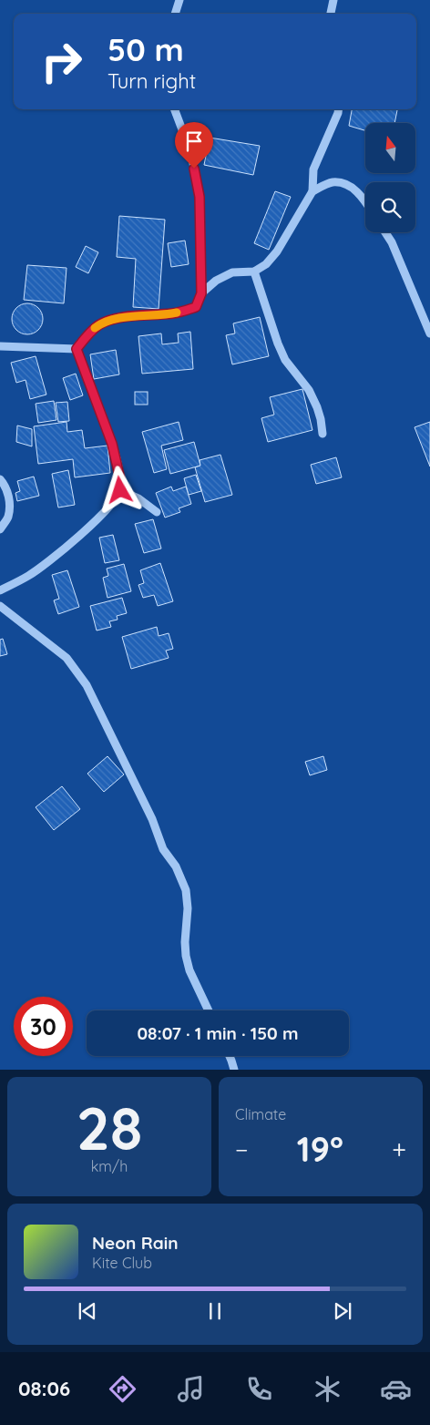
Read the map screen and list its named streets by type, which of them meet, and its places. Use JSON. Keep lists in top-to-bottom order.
{
  "north": "top",
  "page": {
    "turn": ["50 m", "Turn right"],
    "limit": "30",
    "trip": "08:07 · 1 min · 150 m",
    "tile": [
      ["28", "km/h"],
      "Climate"
    ],
    "heat": ["−", "19°", "+"],
    "song": ["Neon Rain", "Kite Club"],
    "tabs": "08:06"
  }
}
